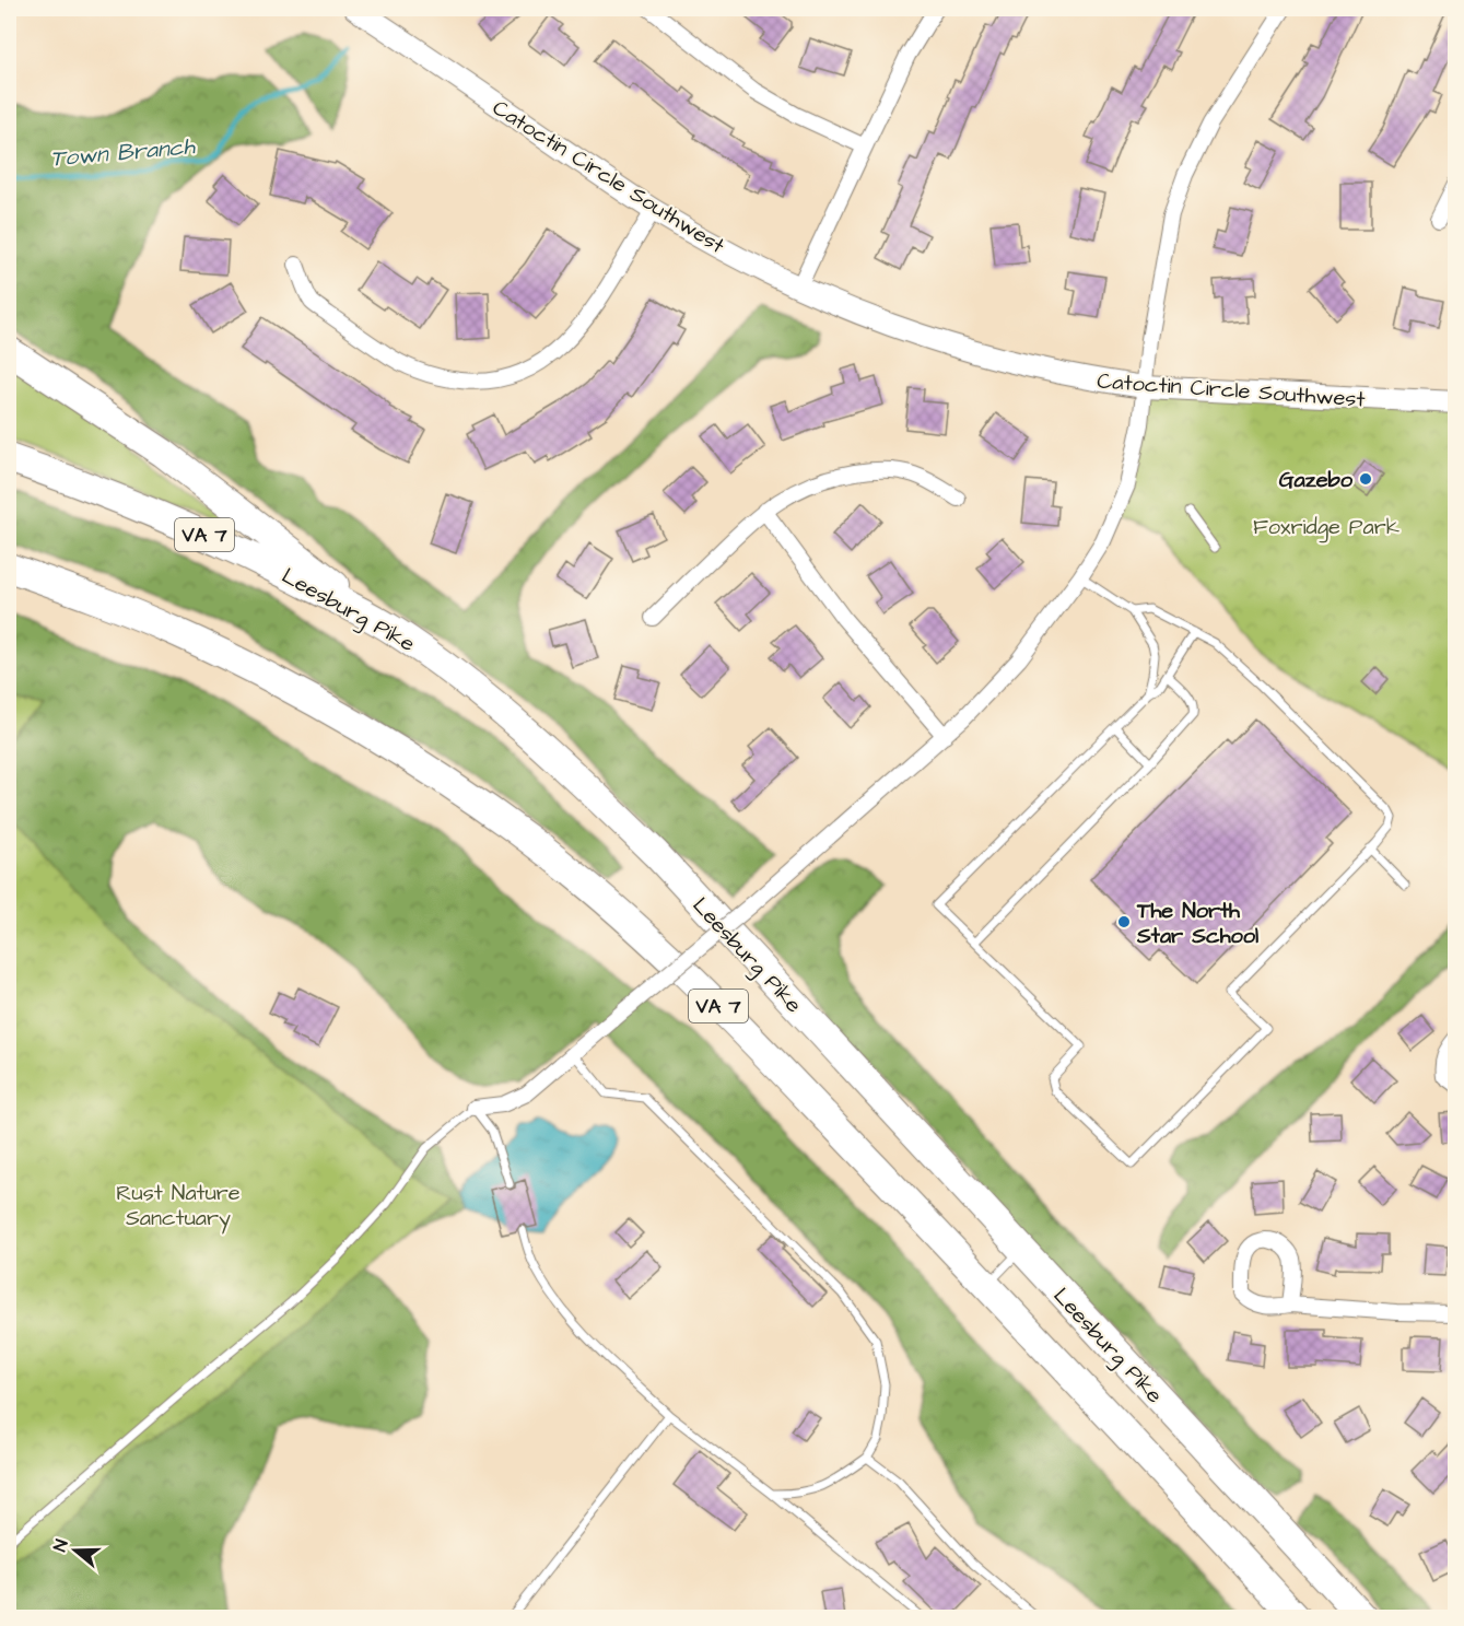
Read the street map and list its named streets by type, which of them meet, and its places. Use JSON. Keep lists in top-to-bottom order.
{
  "streets": {
    "highway": ["VA 7", "Leesburg Pike"],
    "main road": ["Catoctin Circle Southwest"]
  },
  "water": ["Town Branch"],
  "parks": ["Foxridge Park", "Rust Nature Sanctuary"],
  "places": ["Gazebo", "The North Star School"],
  "north": "left"
}
